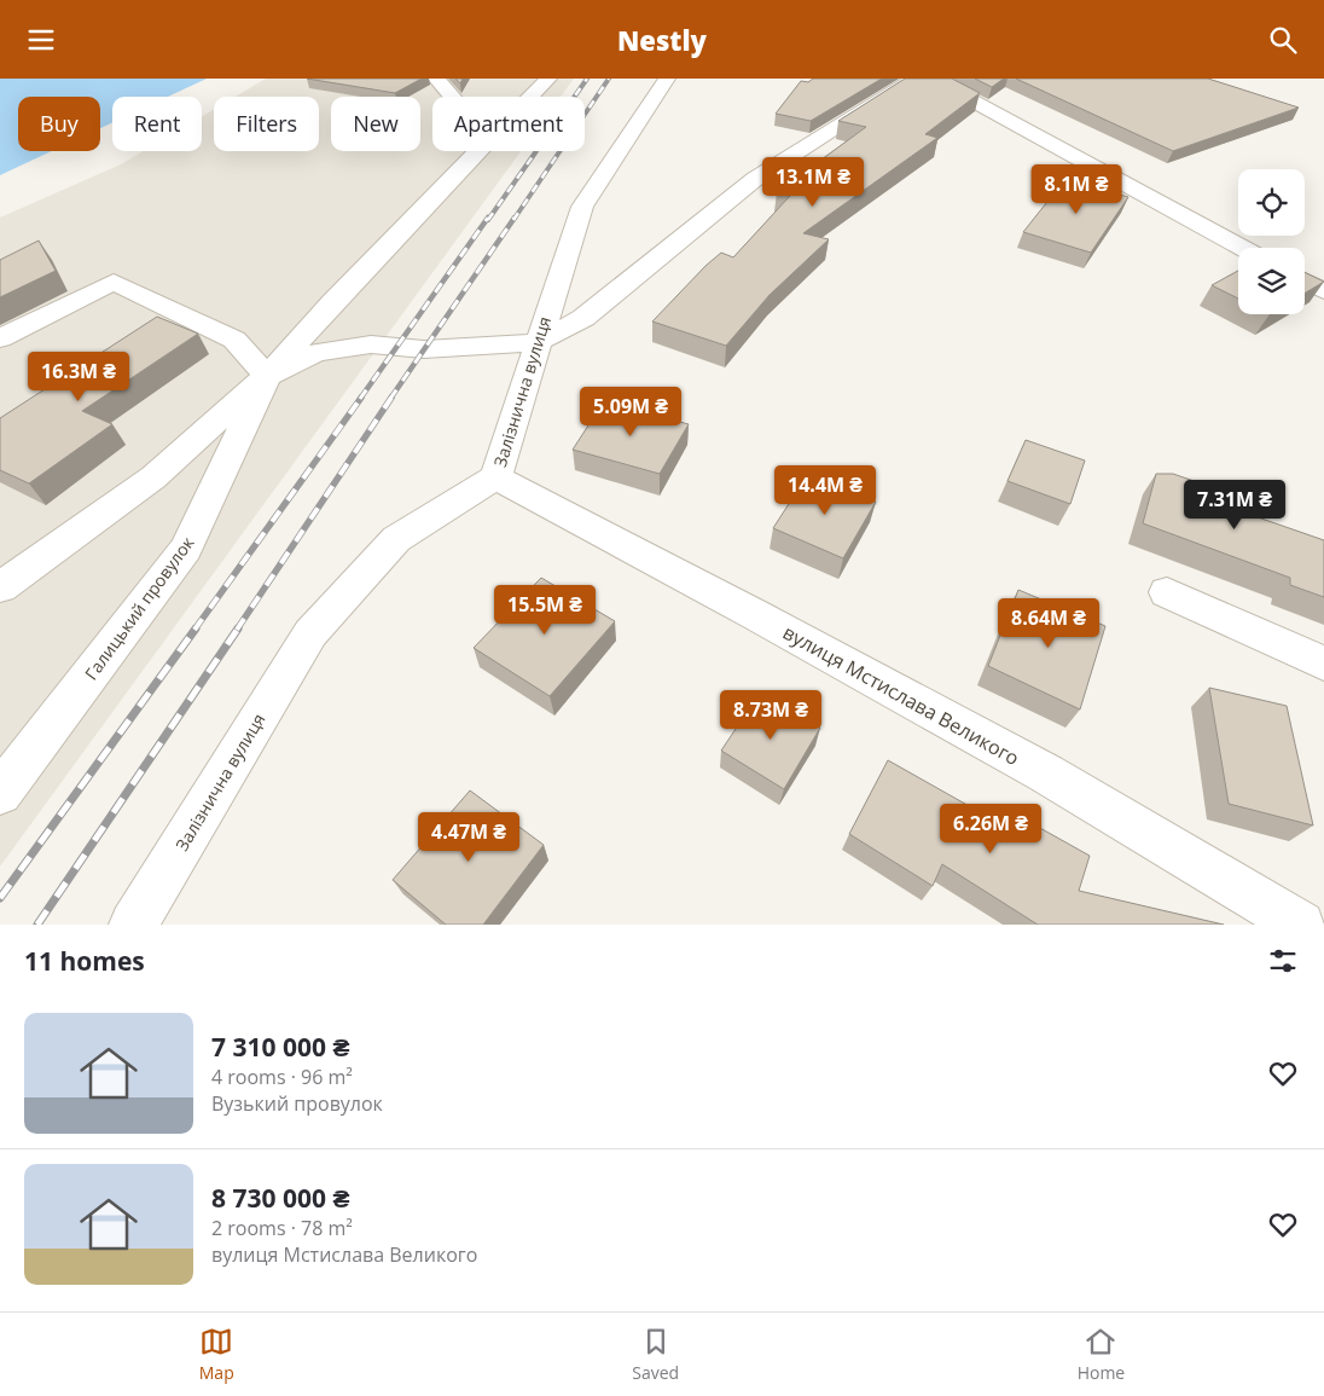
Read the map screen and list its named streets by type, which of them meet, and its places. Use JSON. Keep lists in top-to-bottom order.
{
  "streets": {
    "street": ["Залізнична вулиця", "Галицький провулок", "вулиця Мстислава Великого"]
  },
  "crossings": [
    ["Залізнична вулиця", "вулиця Мстислава Великого"]
  ],
  "page": {
    "header": "Nestly",
    "chip": [
      "Buy",
      "Rent",
      "Filters",
      "New",
      "Apartment"
    ],
    "price": [
      "13.1M ₴",
      "8.1M ₴",
      "16.3M ₴",
      "5.09M ₴",
      "14.4M ₴",
      "7.31M ₴",
      "15.5M ₴",
      "8.64M ₴",
      "8.73M ₴",
      "6.26M ₴",
      "4.47M ₴"
    ],
    "heading": "11 homes",
    "list": [
      {
        "name": "7 310 000 ₴",
        "note": "4 rooms · 96 m² · Вузький провулок"
      },
      {
        "name": "8 730 000 ₴",
        "note": "2 rooms · 78 m² · вулиця Мстислава Великого"
      }
    ],
    "tabs": ["Map", "Saved", "Home"]
  }
}
